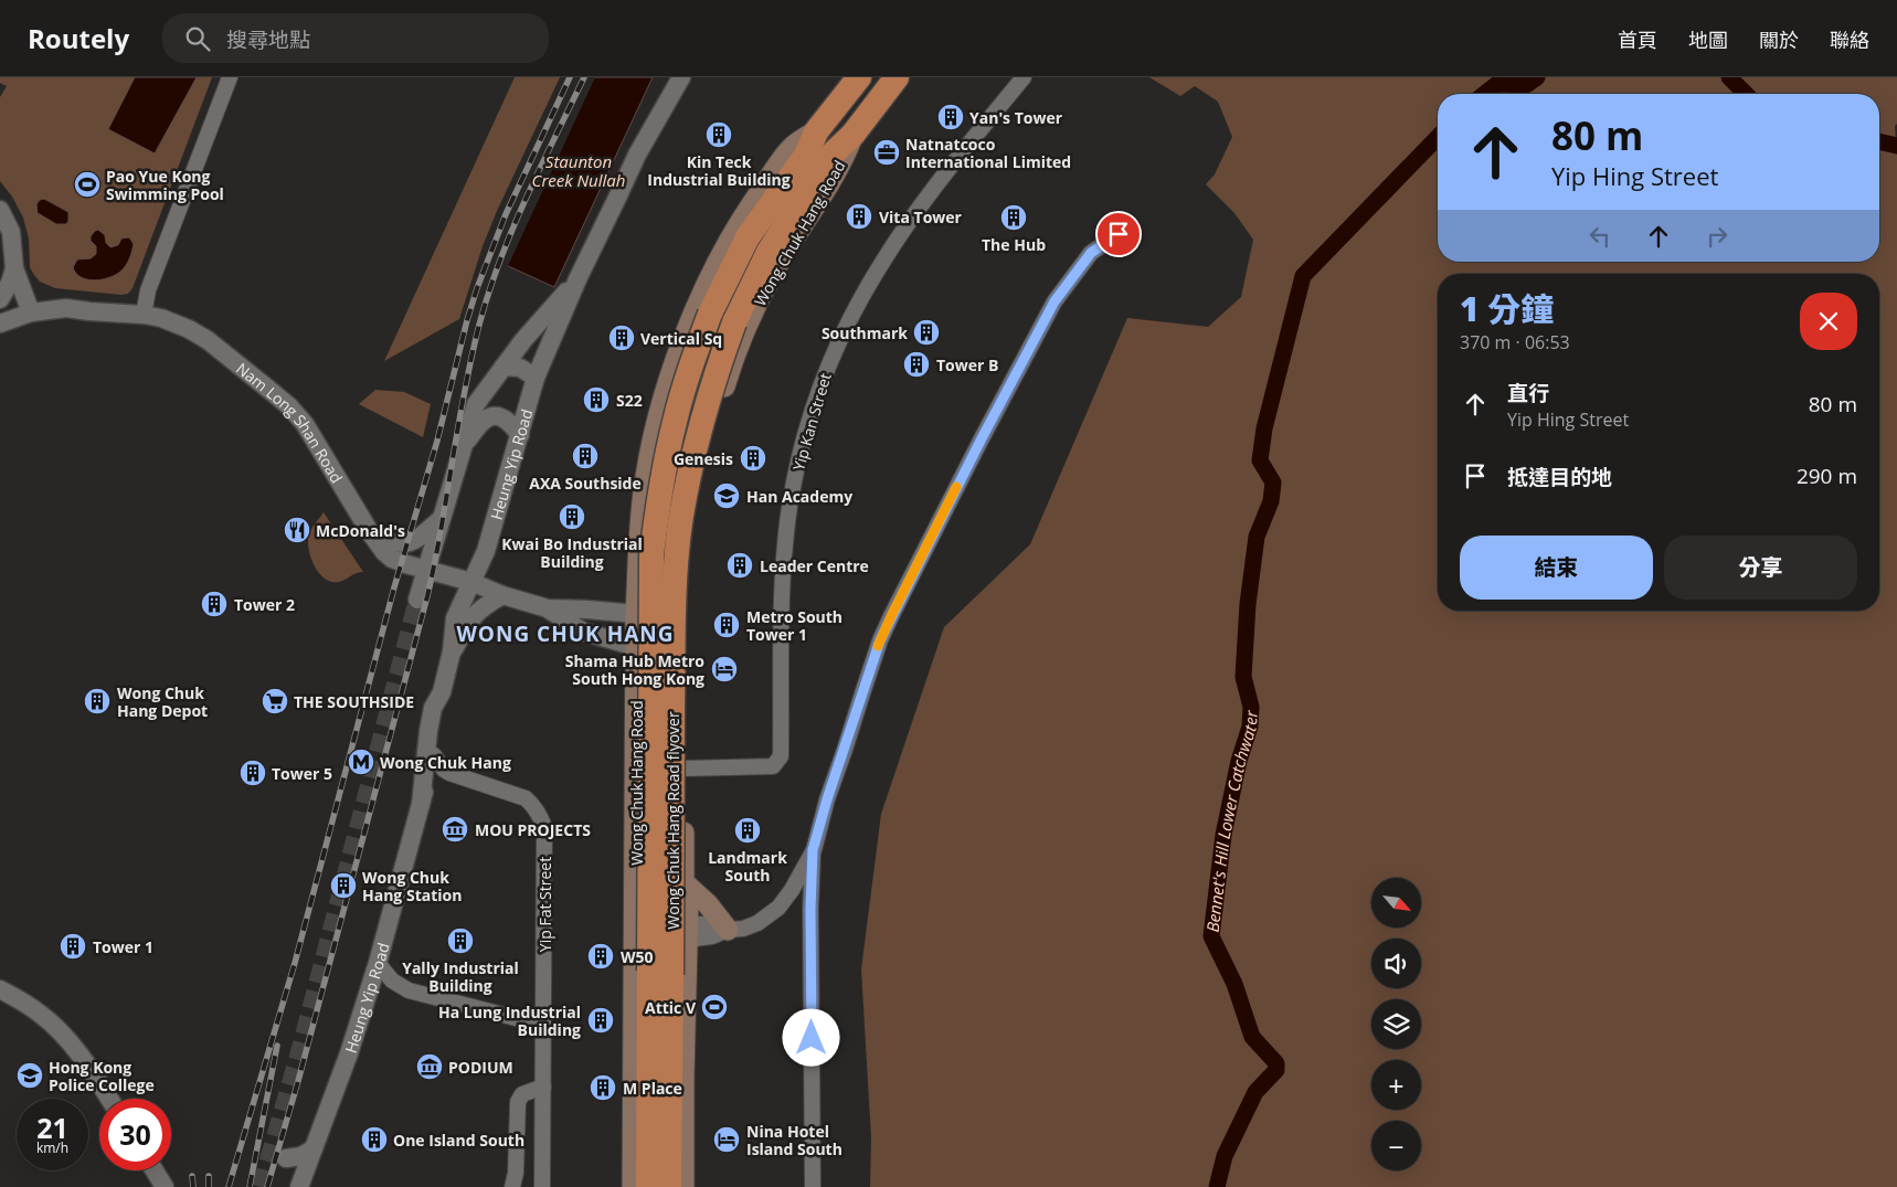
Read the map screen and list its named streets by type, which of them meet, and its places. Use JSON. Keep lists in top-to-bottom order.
{
  "streets": {
    "highway": ["Wong Chuk Hang Road", "Wong Chuk Hang Road flyover"],
    "street": [
      "Yip Kan Street",
      "Nam Long Shan Road",
      "Heung Yip Road",
      "Yip Fat Street"
    ]
  },
  "crossings": [
    ["Wong Chuk Hang Road", "Yip Kan Street"],
    ["Wong Chuk Hang Road", "Nam Long Shan Road"],
    ["Wong Chuk Hang Road", "Wong Chuk Hang Road flyover"],
    ["Nam Long Shan Road", "Heung Yip Road"],
    ["Heung Yip Road", "Yip Fat Street"]
  ],
  "districts": ["WONG CHUK HANG"],
  "water": ["Staunton Creek Nullah", "Bennet's Hill Lower Catchwater"],
  "places": {
    "building": [
      "Yan's Tower",
      "Kin Teck Industrial Building",
      "Vita Tower",
      "The Hub",
      "Southmark",
      "Vertical Sq",
      "Tower B",
      "S22",
      "AXA Southside",
      "Genesis",
      "Kwai Bo Industrial Building",
      "Leader Centre",
      "Tower 2",
      "Metro South Tower 1",
      "Wong Chuk Hang Depot",
      "Tower 5",
      "Landmark South",
      "Wong Chuk Hang Station",
      "Yally Industrial Building",
      "Tower 1",
      "W50",
      "Ha Lung Industrial Building",
      "M Place",
      "One Island South"
    ],
    "office": ["Natnatcoco International Limited"],
    "sports": ["Pao Yue Kong Swimming Pool", "Attic V"],
    "school or university": ["Han Academy", "Hong Kong Police College"],
    "restaurant": ["McDonald's"],
    "hotel": ["Shama Hub Metro South Hong Kong", "Nina Hotel Island South"],
    "supermarket": ["THE SOUTHSIDE"],
    "metro station": ["Wong Chuk Hang"],
    "museum": ["MOU PROJECTS", "PODIUM"]
  },
  "north": "bottom right",
  "page": {
    "header": "Routely",
    "search": "搜尋地點",
    "nav": [
      "首頁",
      "地圖",
      "關於",
      "聯絡"
    ],
    "turn": ["80 m", "Yip Hing Street"],
    "heading": ["1 分鐘", "370 m · 06:53"],
    "list": [
      {
        "name": "直行",
        "note": "Yip Hing Street",
        "value": "80 m"
      },
      {
        "name": "抵達目的地",
        "value": "290 m"
      }
    ],
    "buttons": ["結束", "分享"],
    "map_buttons": ["+", "−"],
    "speed": "21 km/h",
    "limit": "30"
  }
}
